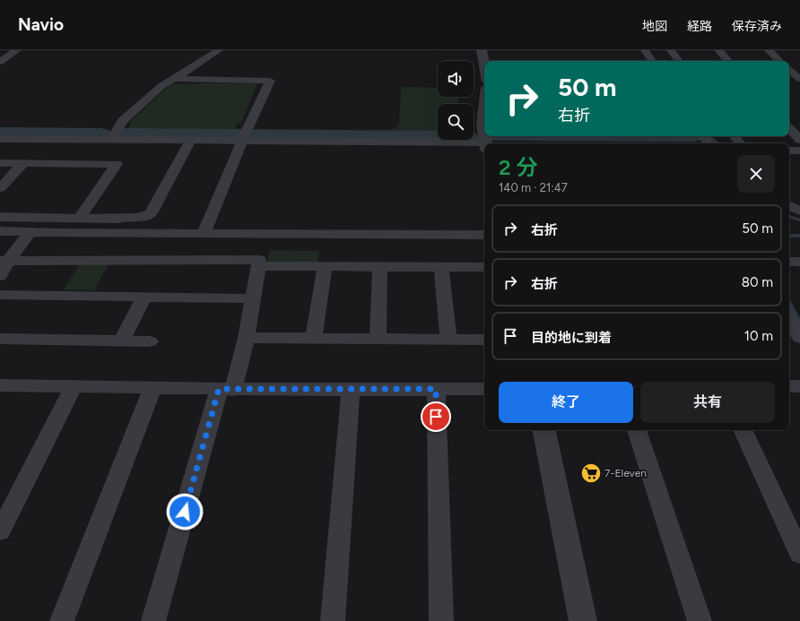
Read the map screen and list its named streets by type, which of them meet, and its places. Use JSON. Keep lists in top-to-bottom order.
{
  "places": {
    "supermarket": ["7-Eleven"]
  },
  "page": {
    "header": "Navio",
    "nav": ["地図", "経路", "保存済み"],
    "turn": ["50 m", "右折"],
    "heading": ["2 分", "140 m · 21:47"],
    "list": [
      {
        "name": "右折",
        "value": "50 m"
      },
      {
        "name": "右折",
        "value": "80 m"
      },
      {
        "name": "目的地に到着",
        "value": "10 m"
      }
    ],
    "buttons": ["終了", "共有"]
  }
}
